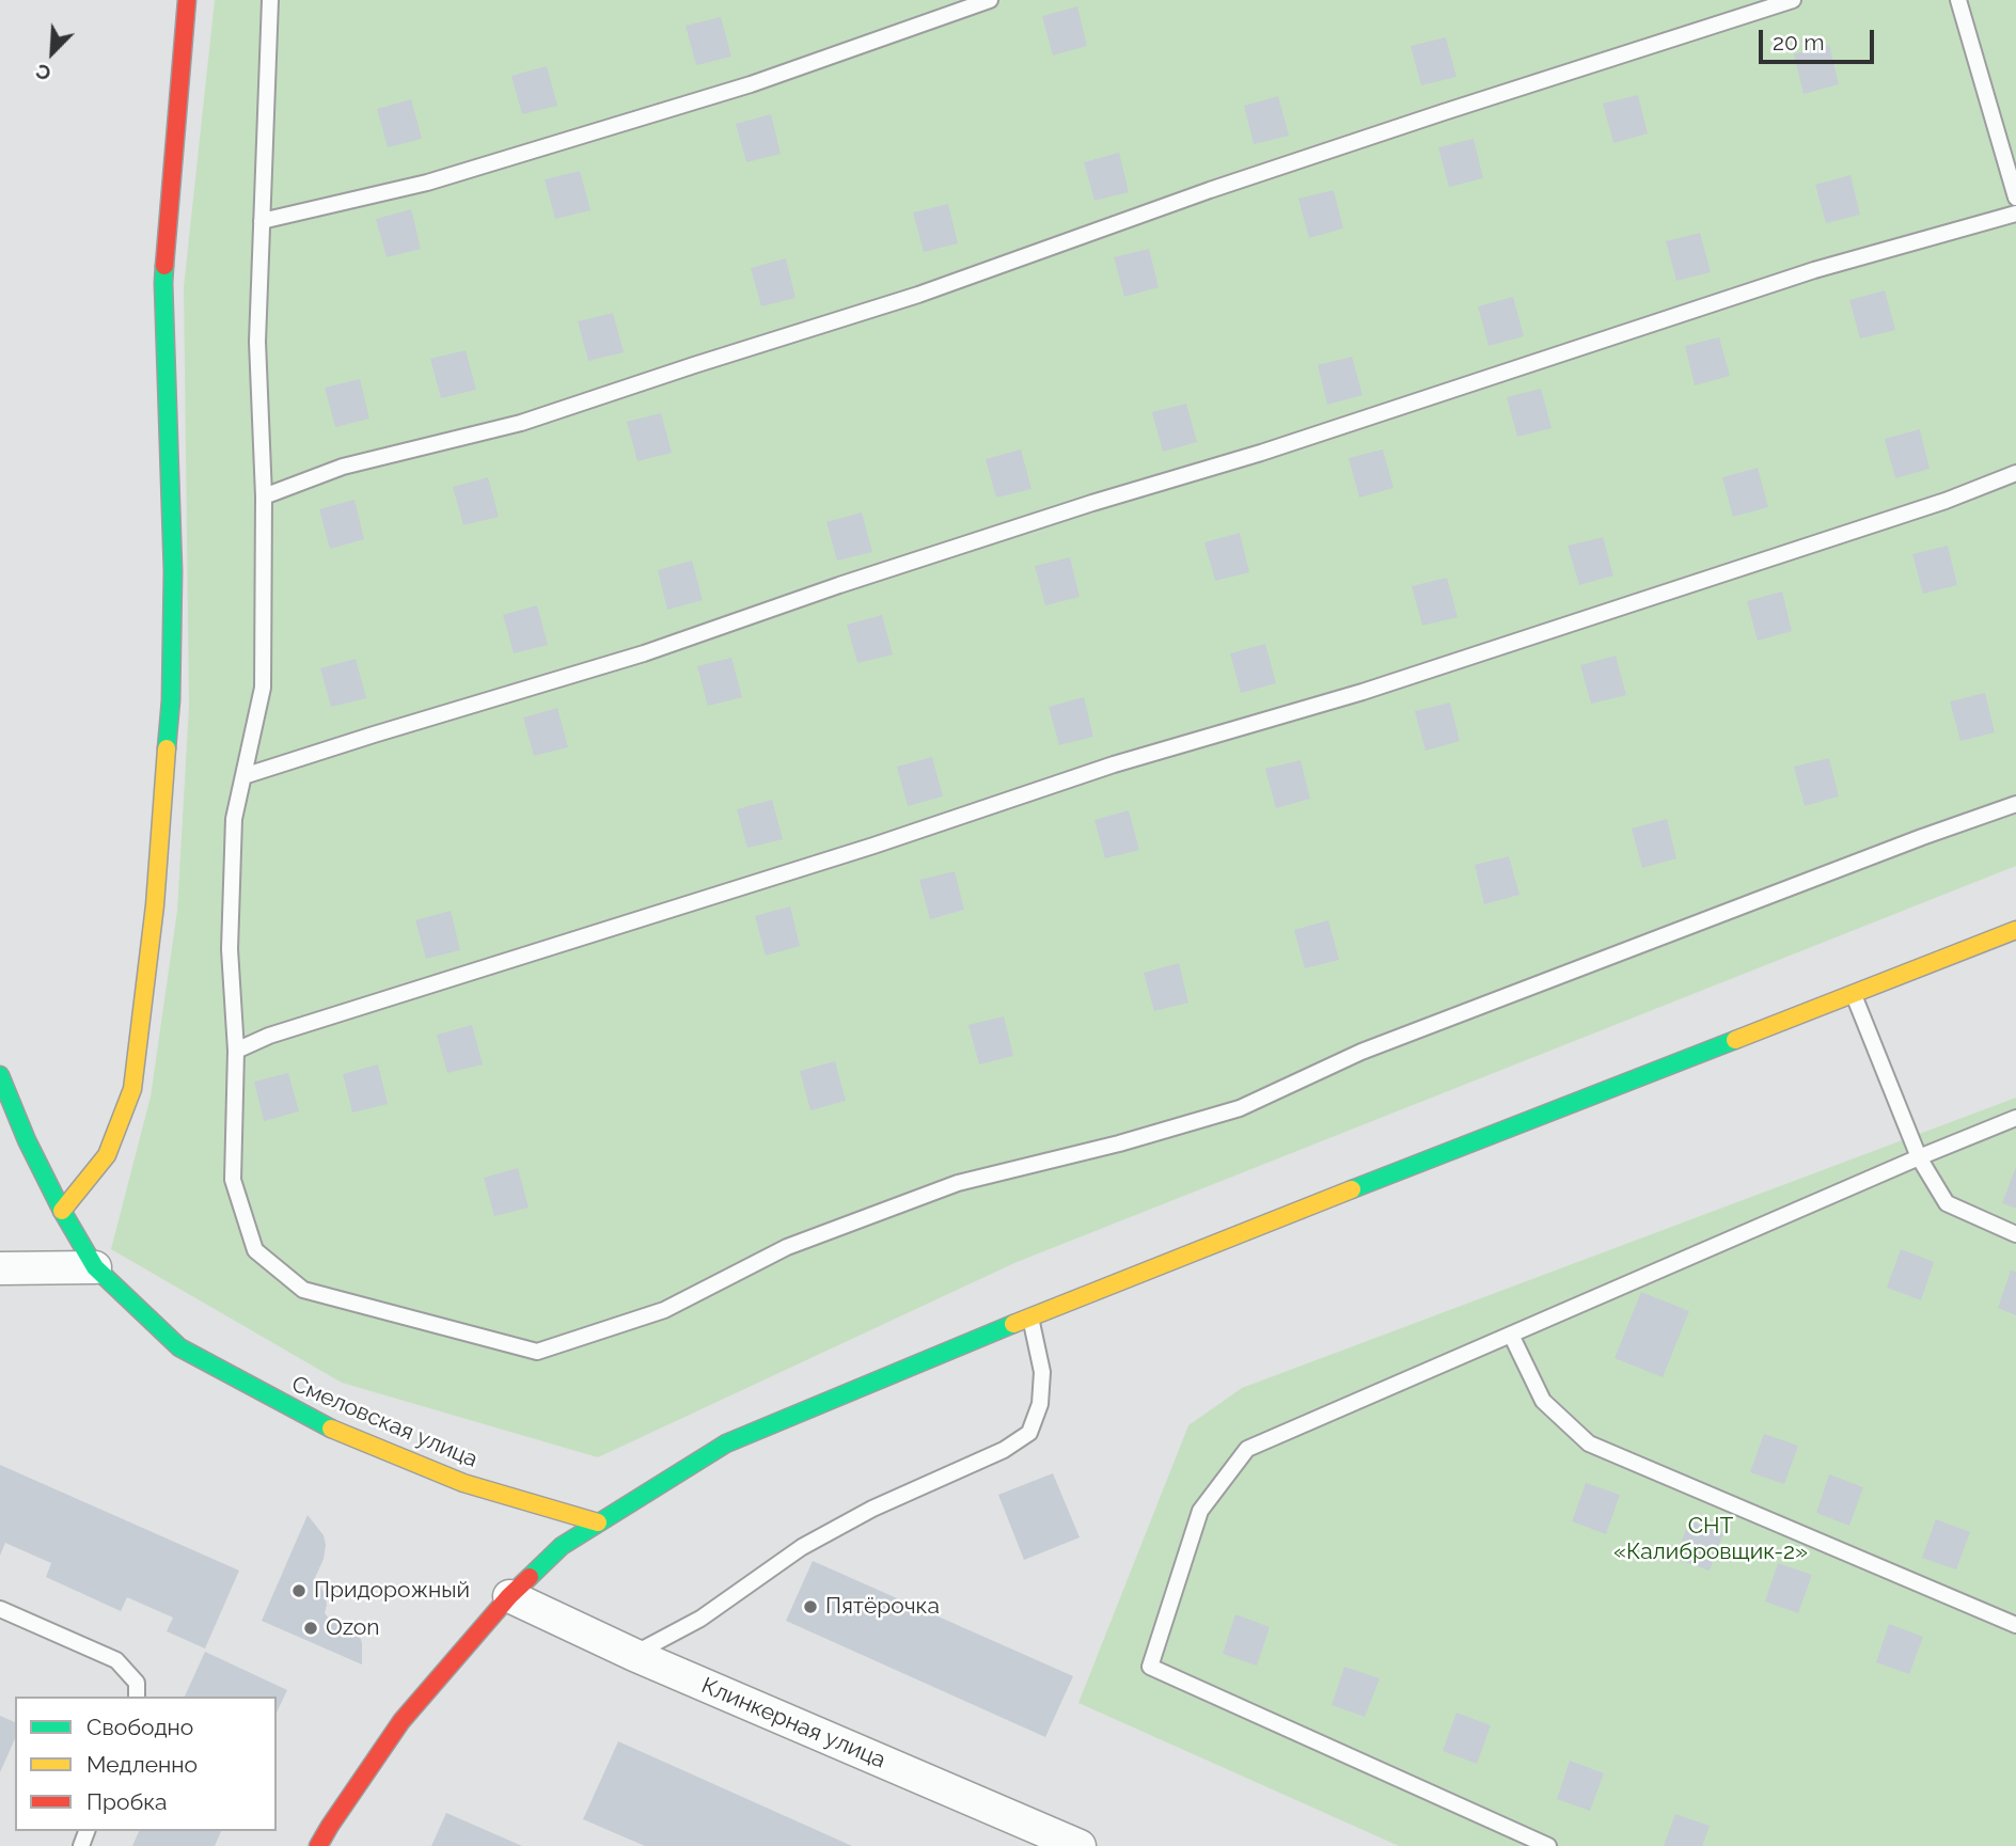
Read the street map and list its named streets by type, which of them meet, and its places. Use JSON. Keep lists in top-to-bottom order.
{
  "streets": {
    "street": ["Смеловская улица", "Клинкерная улица"]
  },
  "parks": ["СНТ «Калибровщик-2»"],
  "places": ["Придорожный", "Пятёрочка", "Ozon"],
  "legend": ["Свободно", "Медленно", "Пробка"],
  "scale_bar": "20 m",
  "north": "bottom left"
}
